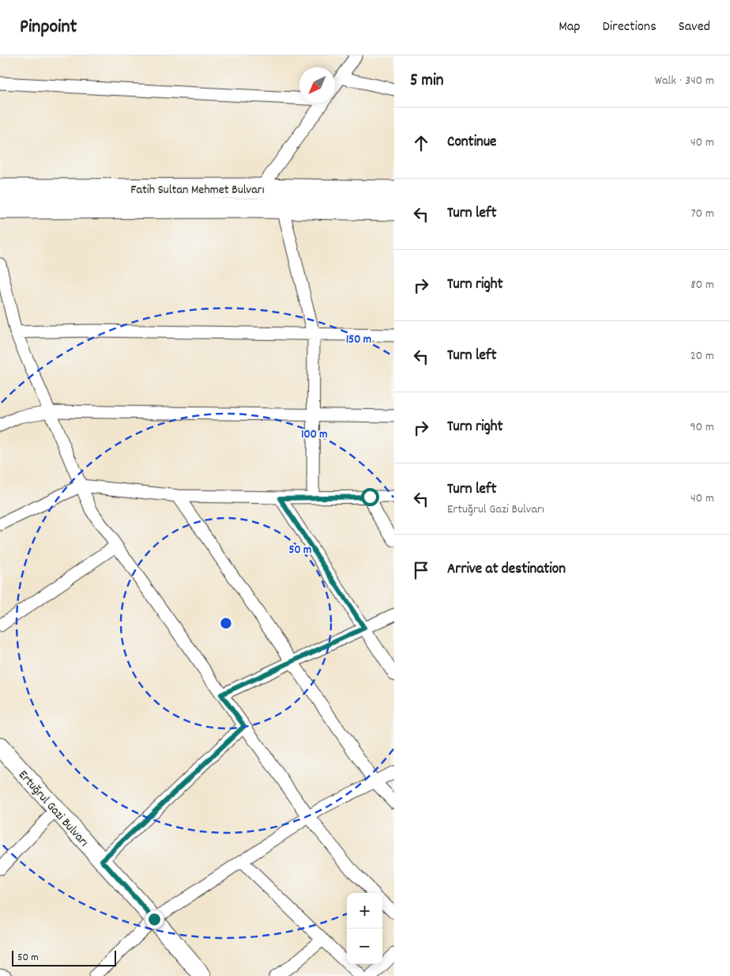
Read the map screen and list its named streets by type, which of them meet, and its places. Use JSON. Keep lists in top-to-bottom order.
{
  "streets": {
    "main road": ["Fatih Sultan Mehmet Bulvarı", "Ertuğrul Gazi Bulvarı"]
  },
  "scale_bar": "50 m",
  "north": "bottom left",
  "page": {
    "header": "Pinpoint",
    "nav": ["Map", "Directions", "Saved"],
    "heading": ["5 min", "Walk · 340 m"],
    "list": [
      ["Continue", "40 m"],
      ["Turn left", "70 m"],
      ["Turn right", "80 m"],
      ["Turn left", "20 m"],
      ["Turn right", "90 m"],
      ["Turn left", "Ertuğrul Gazi Bulvarı", "40 m"],
      "Arrive at destination"
    ],
    "map_buttons": ["+", "−"],
    "scale": "50 m"
  },
  "rings": ["150 m", "100 m", "50 m"]
}
